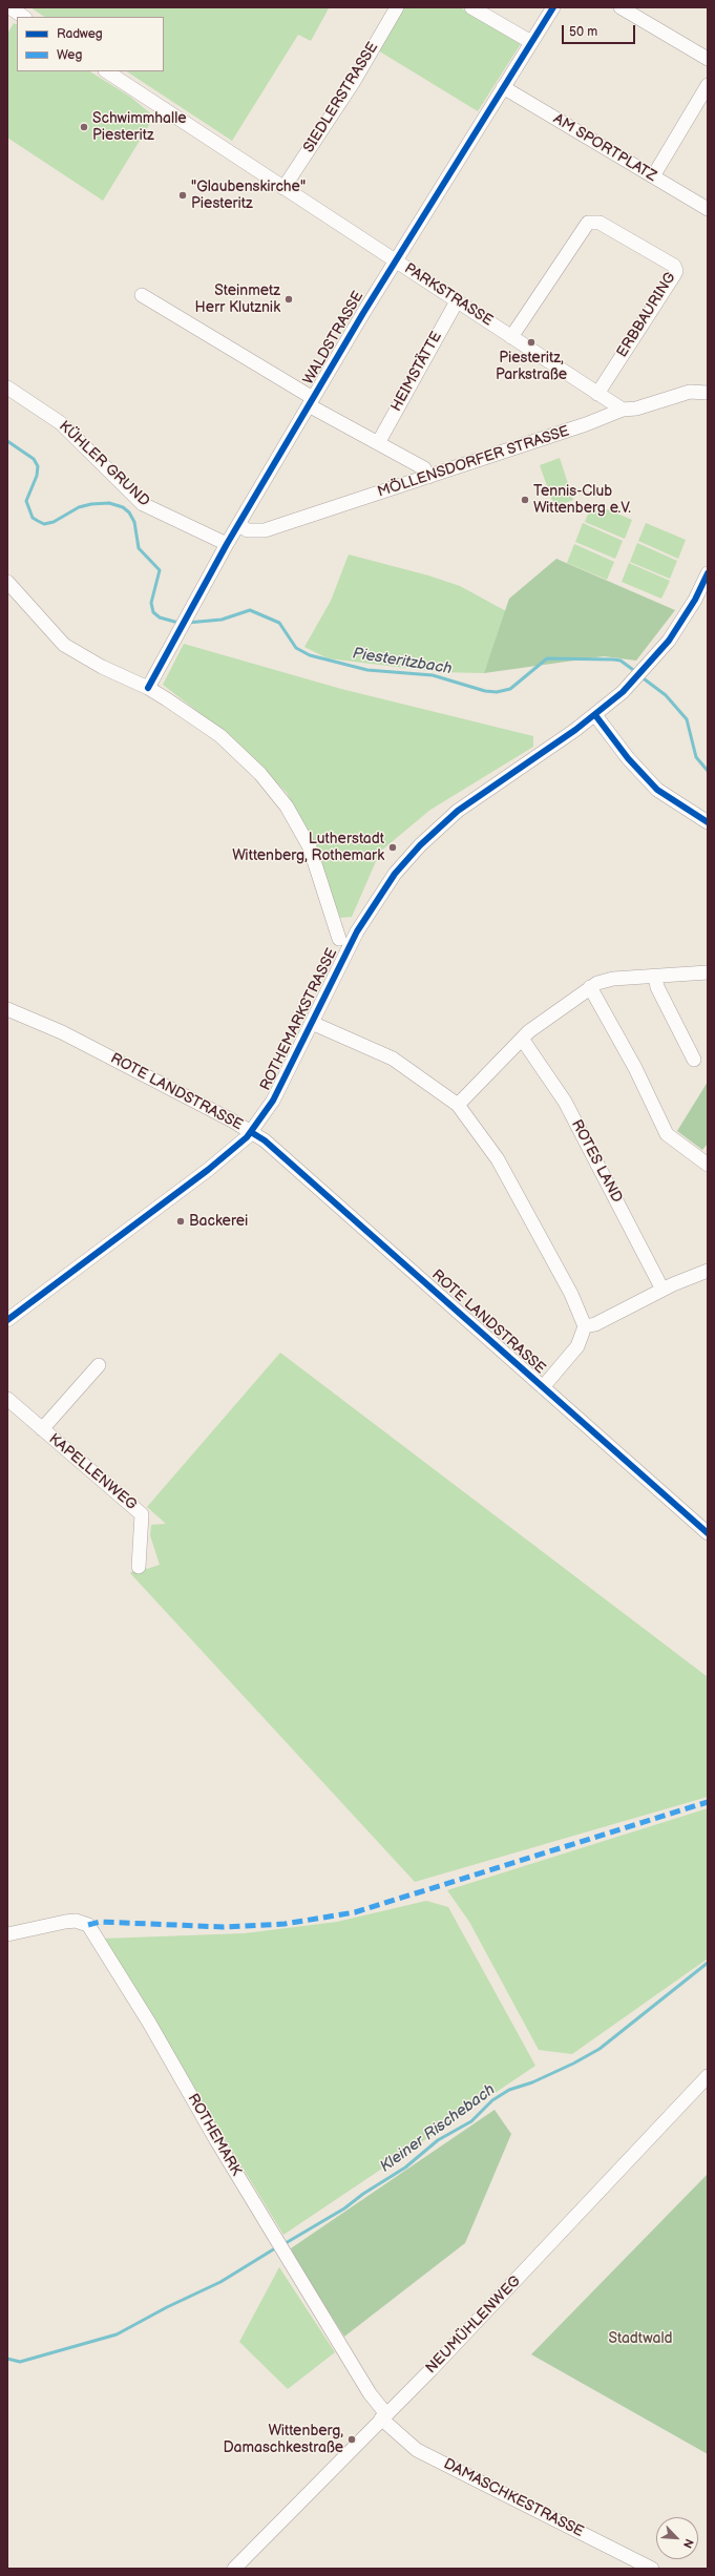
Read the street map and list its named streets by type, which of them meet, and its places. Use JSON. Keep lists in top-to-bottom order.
{
  "streets": {
    "street": [
      "SIEDLERSTRASSE",
      "AM SPORTPLATZ",
      "PARKSTRASSE",
      "ERBBAURING",
      "WALDSTRASSE",
      "HEIMSTÄTTE",
      "MÖLLENSDORFER STRASSE",
      "KÜHLER GRUND",
      "ROTHEMARKSTRASSE",
      "ROTE LANDSTRASSE",
      "ROTES LAND",
      "KAPELLENWEG",
      "ROTHEMARK",
      "NEUMÜHLENWEG",
      "DAMASCHKESTRASSE"
    ]
  },
  "crossings": [
    ["SIEDLERSTRASSE", "PARKSTRASSE"],
    ["AM SPORTPLATZ", "WALDSTRASSE"],
    ["PARKSTRASSE", "ERBBAURING"],
    ["PARKSTRASSE", "WALDSTRASSE"],
    ["PARKSTRASSE", "HEIMSTÄTTE"],
    ["PARKSTRASSE", "MÖLLENSDORFER STRASSE"],
    ["WALDSTRASSE", "MÖLLENSDORFER STRASSE"],
    ["WALDSTRASSE", "KÜHLER GRUND"],
    ["WALDSTRASSE", "ROTHEMARKSTRASSE"],
    ["ROTHEMARKSTRASSE", "ROTE LANDSTRASSE"],
    ["ROTHEMARK", "NEUMÜHLENWEG"],
    ["ROTHEMARK", "DAMASCHKESTRASSE"],
    ["NEUMÜHLENWEG", "DAMASCHKESTRASSE"]
  ],
  "water": ["Piesteritzbach", "Kleiner Rischebach"],
  "parks": ["Stadtwald"],
  "places": [
    "Schwimmhalle Piesteritz",
    "\"Glaubenskirche\" Piesteritz",
    "Steinmetz Herr Klutznik",
    "Piesteritz, Parkstraße",
    "Tennis-Club Wittenberg e.V.",
    "Lutherstadt Wittenberg, Rothemark",
    "Backerei",
    "Wittenberg, Damaschkestraße"
  ],
  "legend": ["Radweg", "Weg"],
  "scale_bar": "50 m",
  "north": "bottom right"
}
